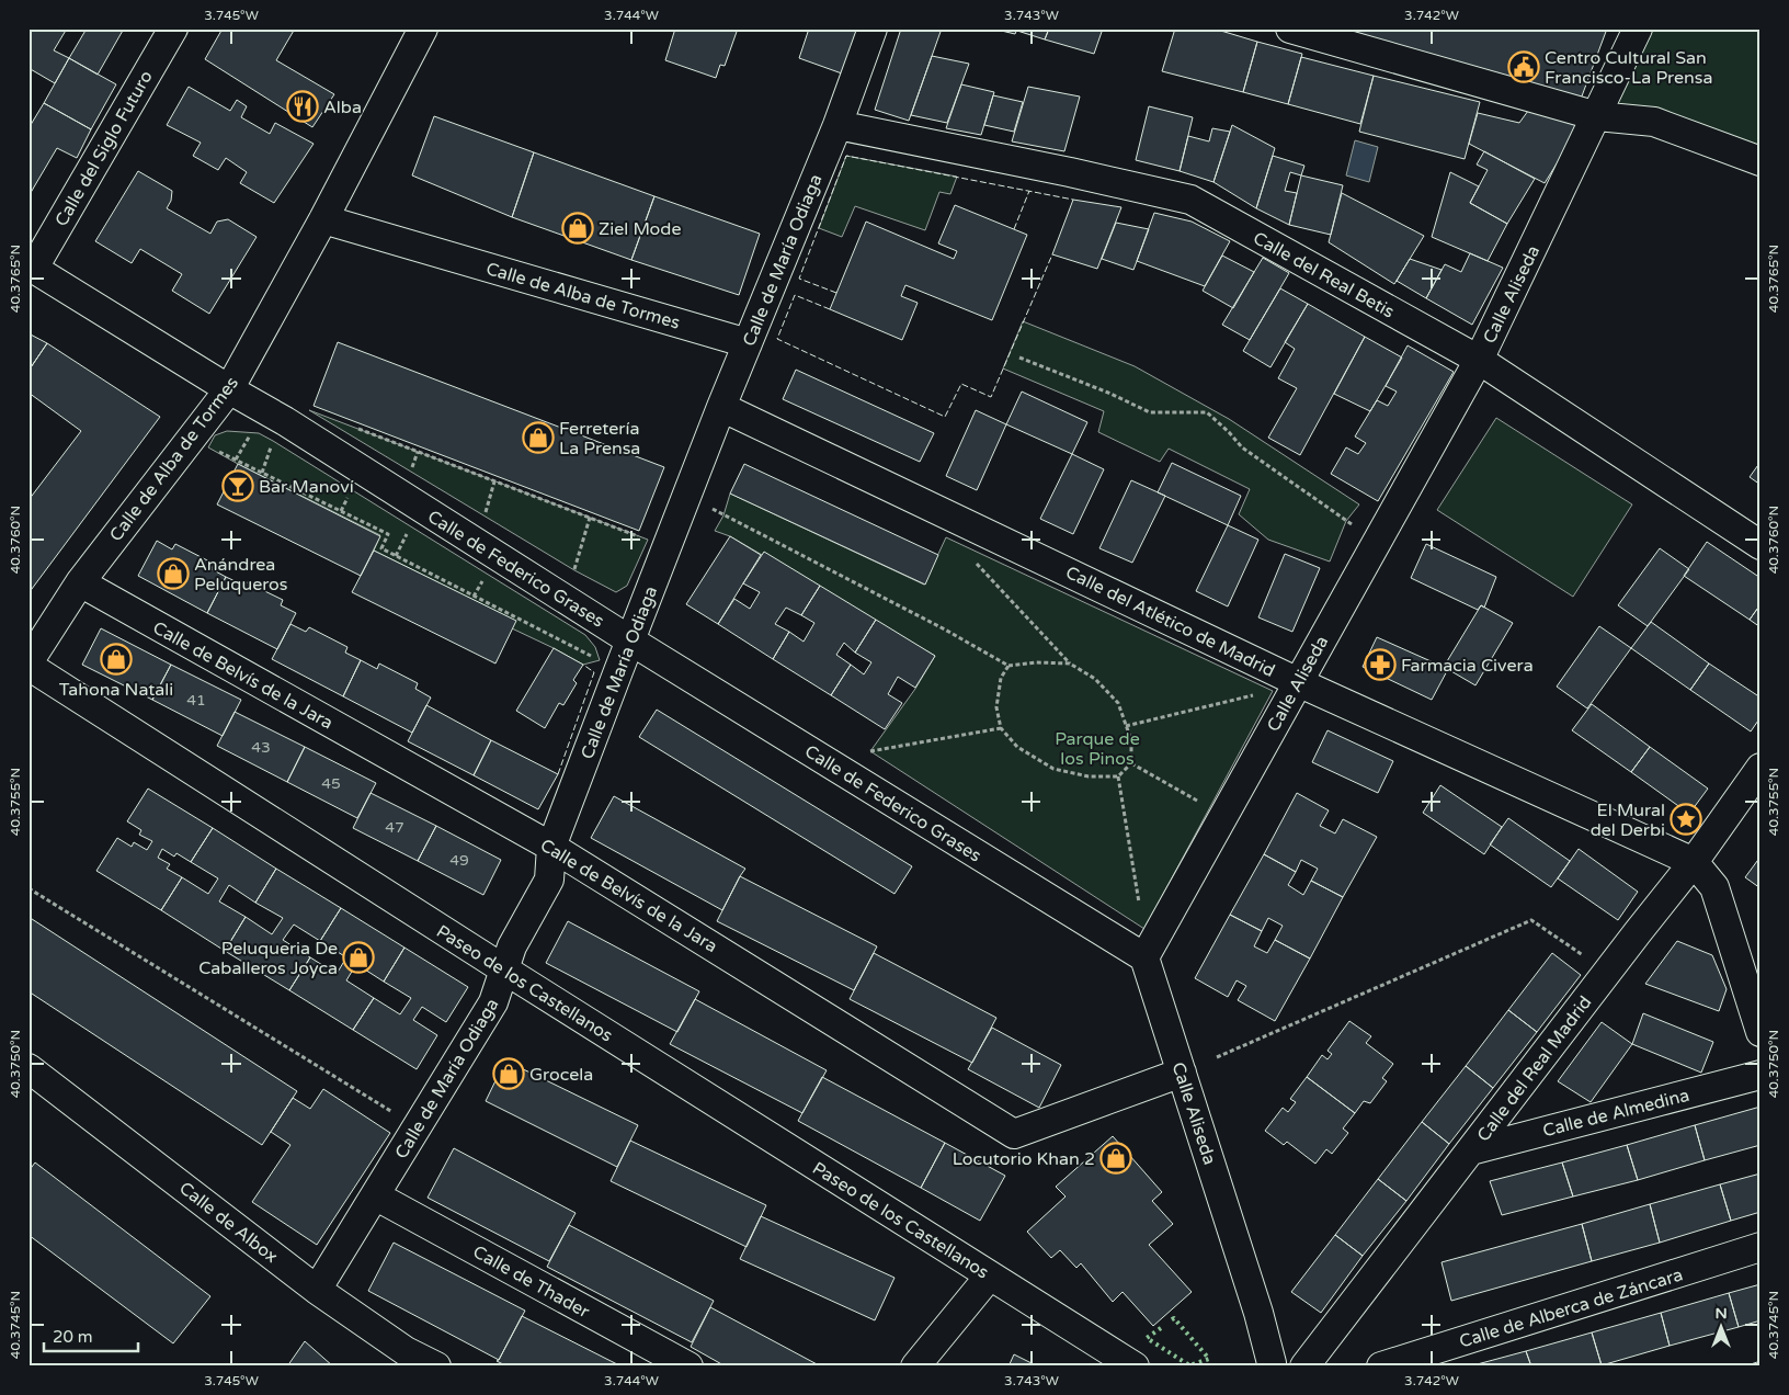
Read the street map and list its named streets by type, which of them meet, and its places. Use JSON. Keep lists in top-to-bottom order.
{
  "streets": {
    "street": [
      "Calle del Siglo Futuro",
      "Calle de María Odiaga",
      "Calle del Real Betis",
      "Calle Aliseda",
      "Calle de Alba de Tormes",
      "Calle de Federico Grases",
      "Calle del Atlético de Madrid",
      "Calle de Belvís de la Jara",
      "Paseo de los Castellanos",
      "Calle del Real Madrid",
      "Calle de Almedina",
      "Calle de Albox",
      "Calle de Thader",
      "Calle de Alberca de Záncara"
    ]
  },
  "crossings": [
    ["Calle del Siglo Futuro", "Calle de Federico Grases"],
    ["Calle de María Odiaga", "Calle del Real Betis"],
    ["Calle de María Odiaga", "Calle de Alba de Tormes"],
    ["Calle de María Odiaga", "Calle de Federico Grases"],
    ["Calle de María Odiaga", "Calle del Atlético de Madrid"],
    ["Calle de María Odiaga", "Calle de Belvís de la Jara"],
    ["Calle de María Odiaga", "Paseo de los Castellanos"],
    ["Calle de María Odiaga", "Calle de Albox"],
    ["Calle de María Odiaga", "Calle de Thader"],
    ["Calle del Real Betis", "Calle Aliseda"],
    ["Calle Aliseda", "Calle de Federico Grases"],
    ["Calle Aliseda", "Calle del Atlético de Madrid"],
    ["Calle Aliseda", "Calle de Belvís de la Jara"],
    ["Calle de Alba de Tormes", "Calle de Federico Grases"],
    ["Calle de Alba de Tormes", "Calle de Belvís de la Jara"],
    ["Calle de Alba de Tormes", "Paseo de los Castellanos"],
    ["Calle del Atlético de Madrid", "Calle del Real Madrid"],
    ["Calle del Real Madrid", "Calle de Almedina"]
  ],
  "parks": ["Parque de los Pinos"],
  "places": {
    "public building": ["Centro Cultural San Francisco-La Prensa"],
    "restaurant": ["Alba"],
    "shop": [
      "Ziel Mode",
      "Ferretería La Prensa",
      "Anándrea Peluqueros",
      "Tahona Natali",
      "Peluqueria De Caballeros Joyca",
      "Grocela",
      "Locutorio Khan 2"
    ],
    "bar": ["Bar Manoví"],
    "pharmacy": ["Farmacia Civera"],
    "place": ["El Mural del Derbi"]
  },
  "house_numbers": [
    "41",
    "43",
    "45",
    "47",
    "49"
  ],
  "scale_bar": "20 m",
  "north": "top",
  "coordinates": [
    "3.745°W",
    "3.744°W",
    "3.743°W",
    "3.742°W",
    "40.3765°N",
    "40.3760°N",
    "40.3755°N",
    "40.3750°N",
    "40.3745°N"
  ]
}
